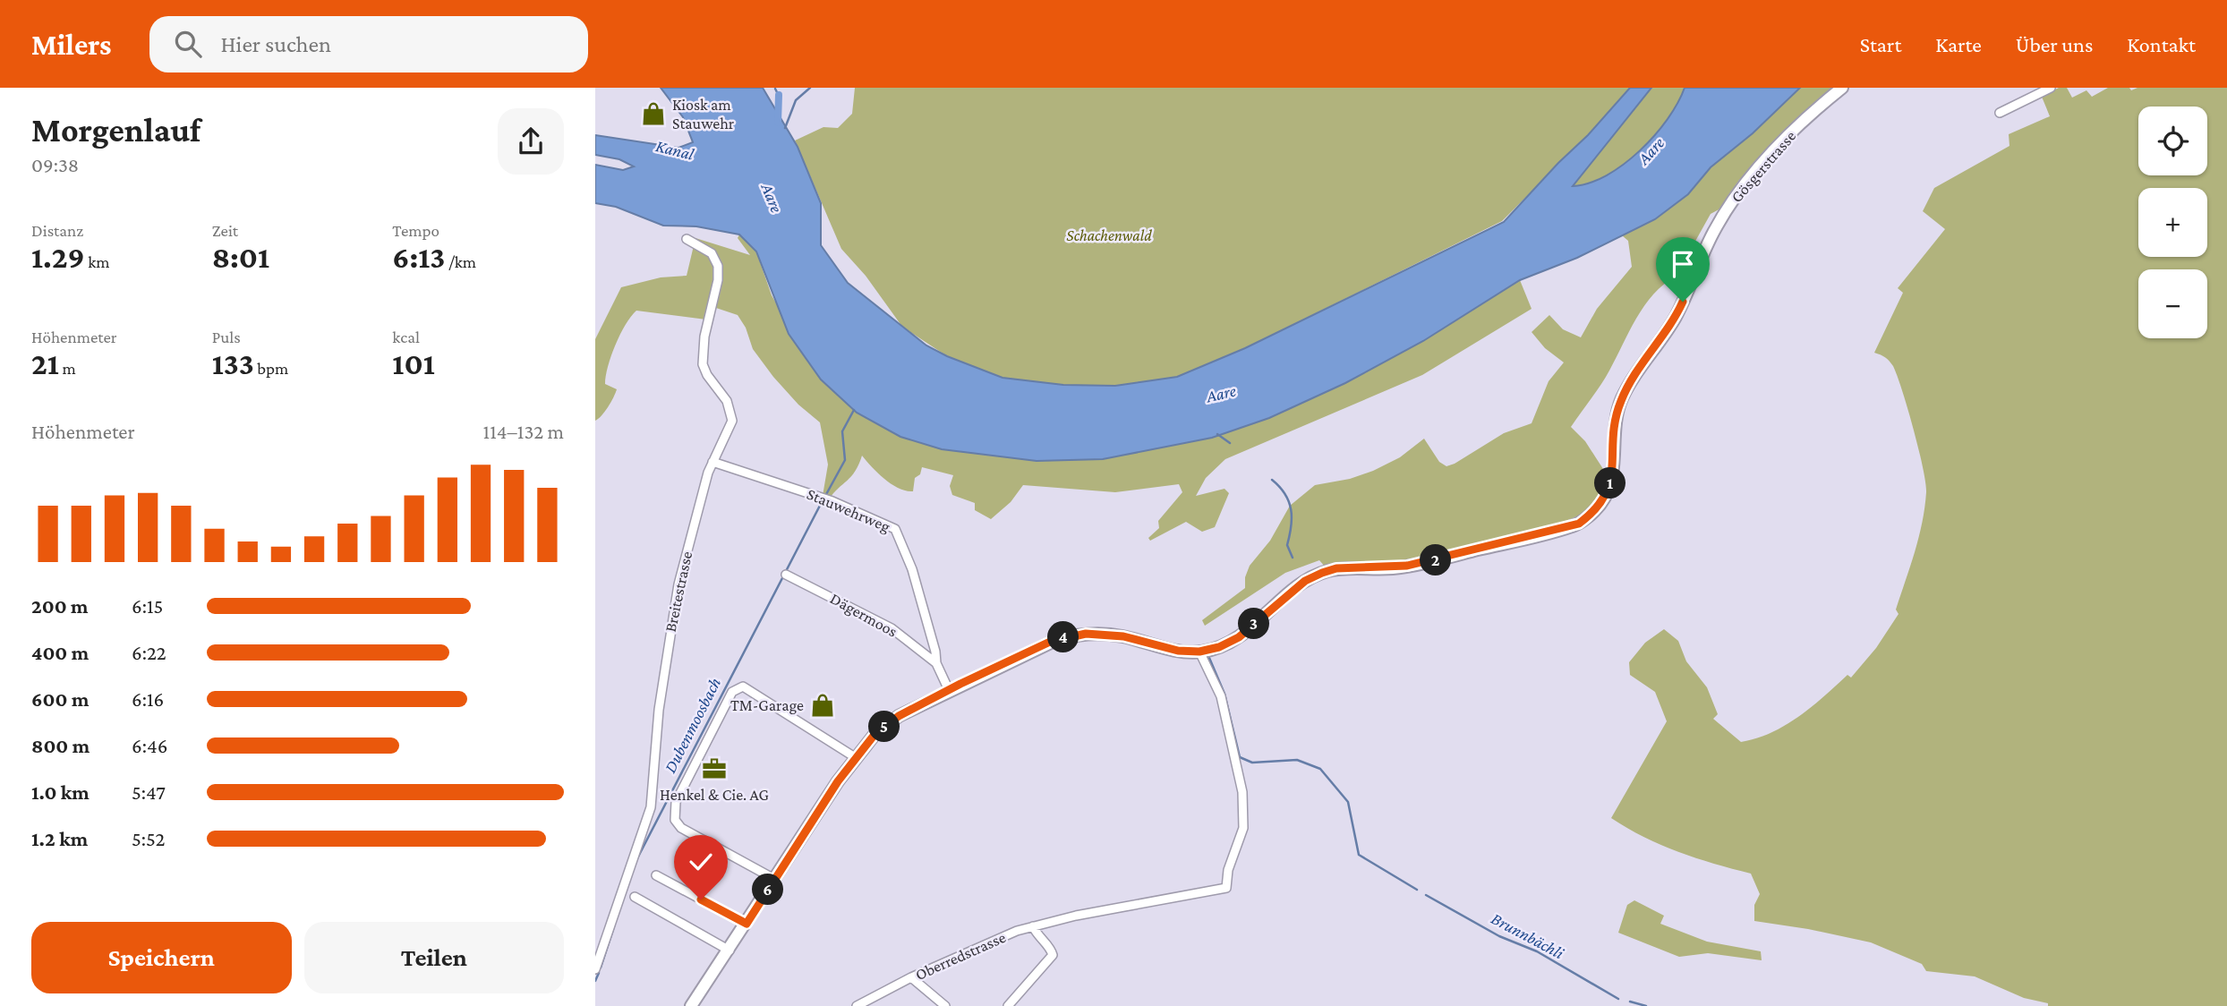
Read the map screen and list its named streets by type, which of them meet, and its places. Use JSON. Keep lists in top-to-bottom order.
{
  "streets": {
    "main road": ["Gösgerstrasse"],
    "street": [
      "Stauwehrweg",
      "Breitestrasse",
      "Dägermoos",
      "Oberredstrasse"
    ]
  },
  "crossings": [
    ["Gösgerstrasse", "Stauwehrweg"],
    ["Gösgerstrasse", "Oberredstrasse"],
    ["Stauwehrweg", "Breitestrasse"],
    ["Stauwehrweg", "Dägermoos"]
  ],
  "water": [
    "Kanal",
    "Aare",
    "Dubenmoosbach",
    "Brunnbächli"
  ],
  "parks": ["Schachenwald"],
  "places": {
    "shop": ["Kiosk am Stauwehr", "TM-Garage"],
    "office": ["Henkel & Cie. AG"]
  },
  "page": {
    "header": "Milers",
    "search": "Hier suchen",
    "nav": [
      "Start",
      "Karte",
      "Über uns",
      "Kontakt"
    ],
    "heading": ["Morgenlauf", "09:38"],
    "map_buttons": ["+", "−"],
    "stats": [
      ["Distanz", "1.29 km"],
      ["Zeit", "8:01"],
      ["Tempo", "6:13 /km"],
      ["Höhenmeter", "21 m"],
      ["Puls", "133 bpm"],
      ["kcal", "101"]
    ],
    "chart": ["Höhenmeter", "114–132 m"],
    "pins": [
      "1",
      "2",
      "3",
      "4",
      "5",
      "6"
    ],
    "list": [
      {
        "name": "200 m",
        "note": "6:15"
      },
      {
        "name": "400 m",
        "note": "6:22"
      },
      {
        "name": "600 m",
        "note": "6:16"
      },
      {
        "name": "800 m",
        "note": "6:46"
      },
      {
        "name": "1.0 km",
        "note": "5:47"
      },
      {
        "name": "1.2 km",
        "note": "5:52"
      }
    ],
    "buttons": ["Speichern", "Teilen"]
  }
}
